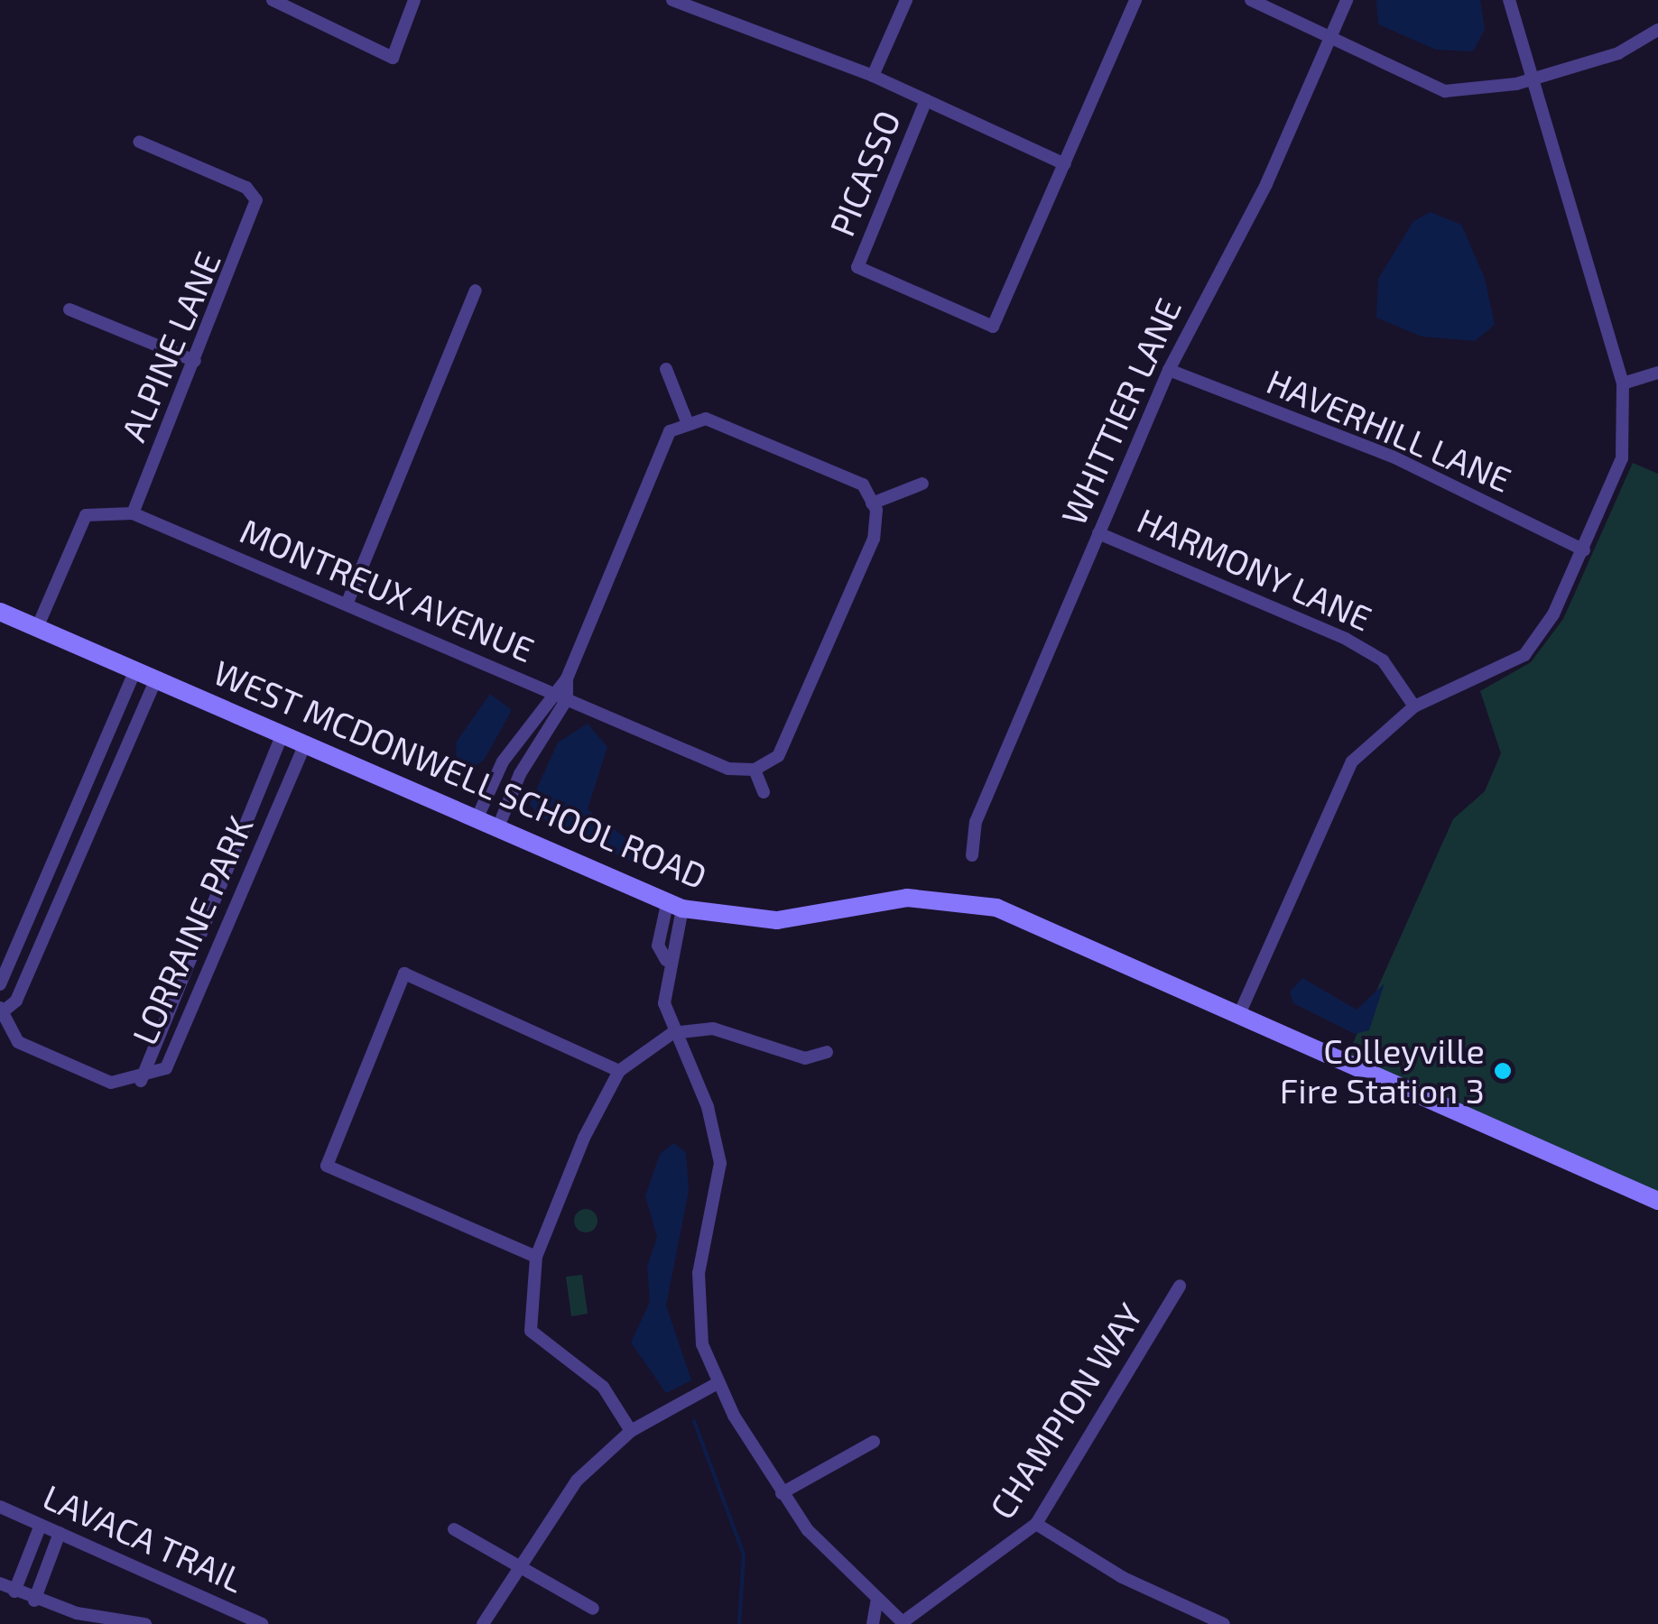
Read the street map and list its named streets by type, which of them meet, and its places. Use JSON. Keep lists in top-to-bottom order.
{
  "streets": {
    "main road": ["WEST MCDONWELL SCHOOL ROAD"],
    "street": [
      "PICASSO",
      "ALPINE LANE",
      "WHITTIER LANE",
      "HAVERHILL LANE",
      "HARMONY LANE",
      "MONTREUX AVENUE",
      "LORRAINE PARK",
      "CHAMPION WAY",
      "LAVACA TRAIL"
    ]
  },
  "crossings": [
    ["ALPINE LANE", "MONTREUX AVENUE"],
    ["WHITTIER LANE", "HAVERHILL LANE"],
    ["WHITTIER LANE", "HARMONY LANE"],
    ["MONTREUX AVENUE", "WEST MCDONWELL SCHOOL ROAD"],
    ["WEST MCDONWELL SCHOOL ROAD", "LORRAINE PARK"]
  ],
  "places": ["Colleyville Fire Station 3"]
}
